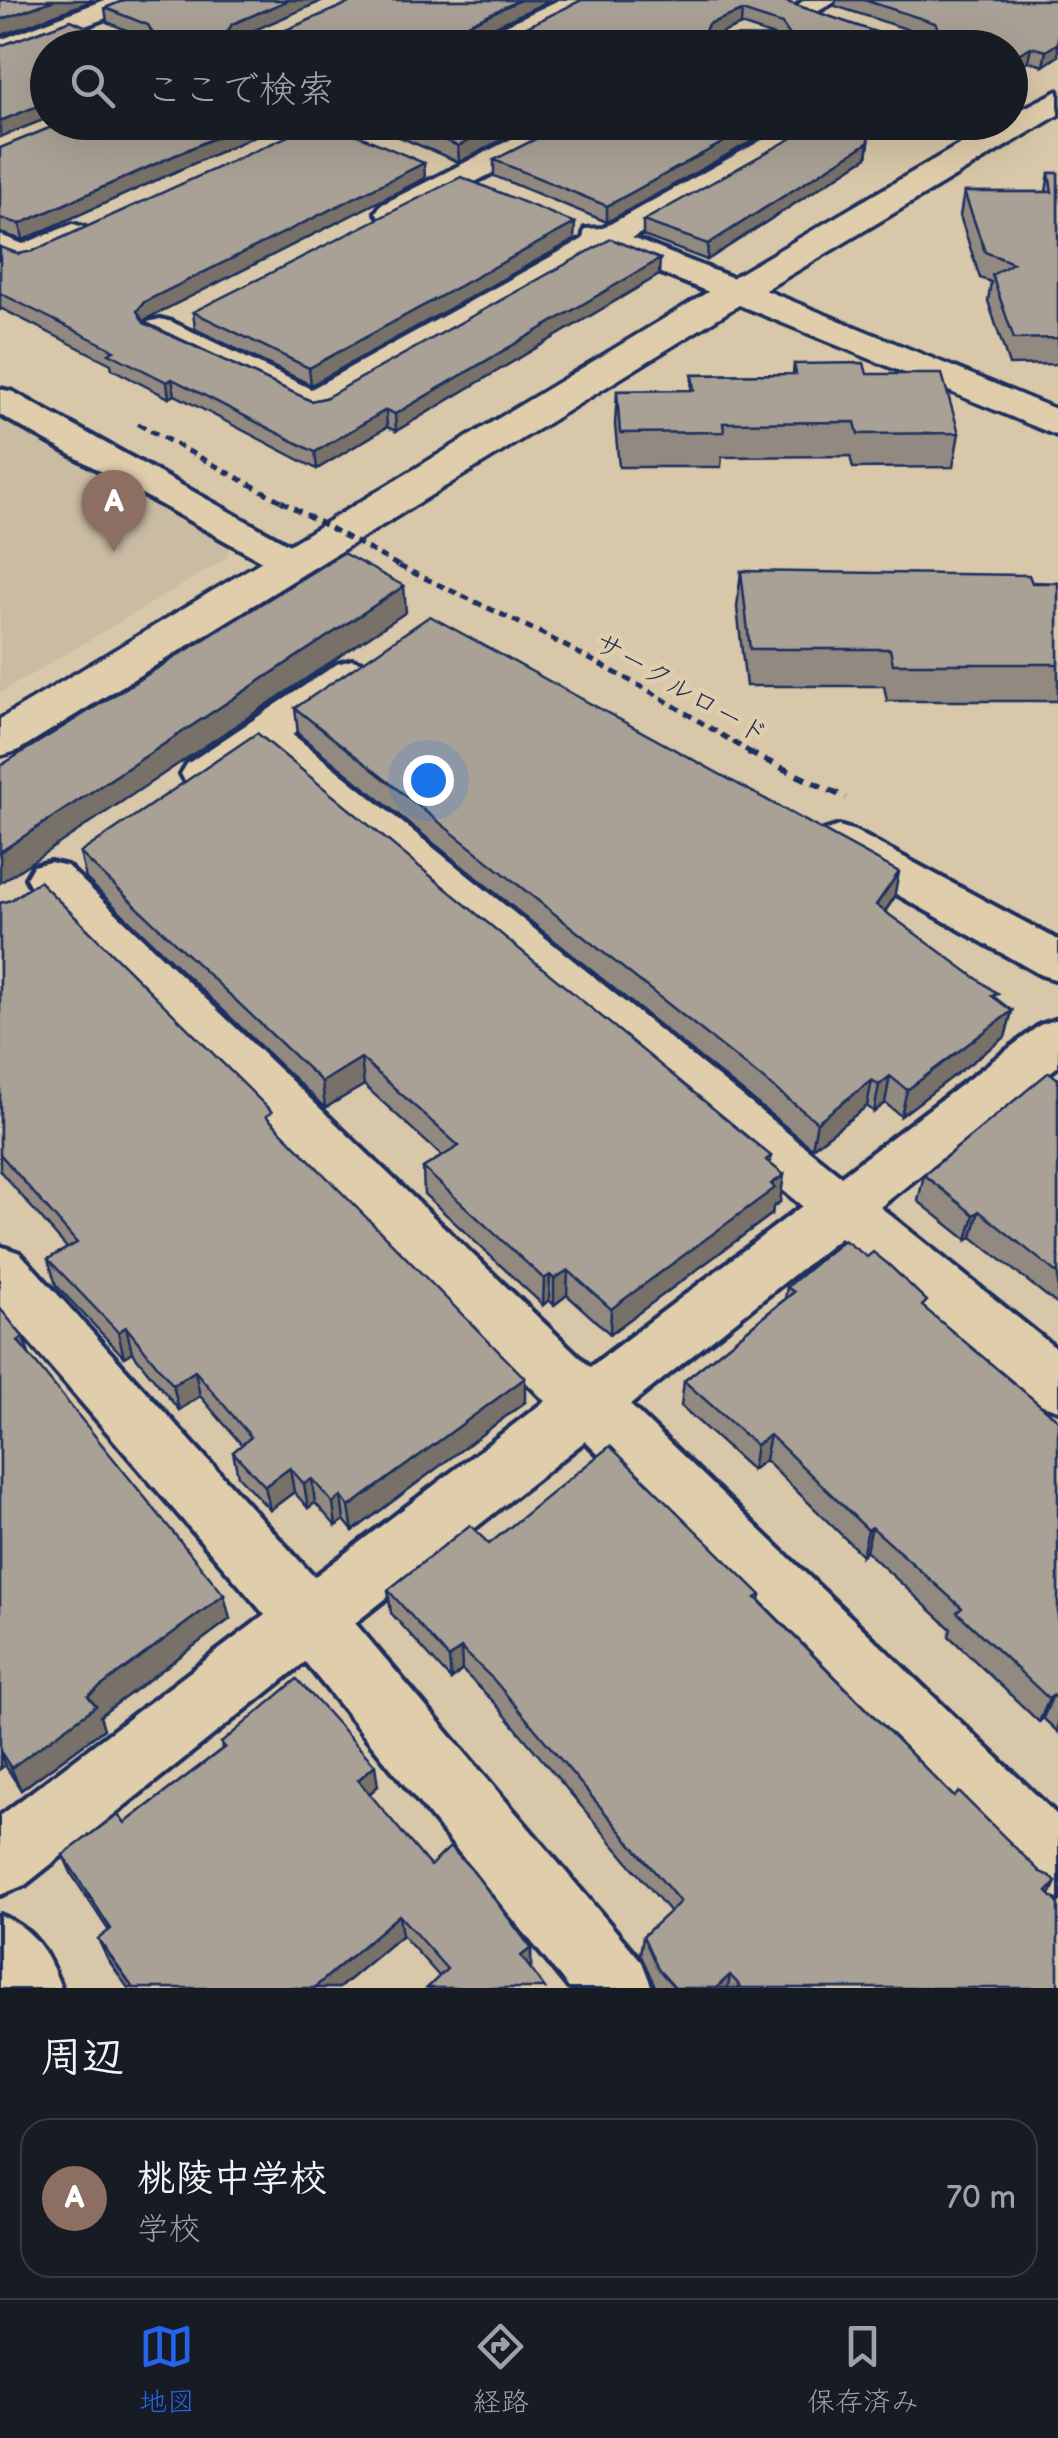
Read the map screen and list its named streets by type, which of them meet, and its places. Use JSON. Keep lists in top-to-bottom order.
{
  "streets": {
    "path": ["サークルロード"]
  },
  "page": {
    "search": "ここで検索",
    "pins": "A",
    "heading": "周辺",
    "list": [
      {
        "mark": "A",
        "name": "桃陵中学校",
        "note": "学校",
        "value": "70 m"
      }
    ],
    "nav": ["地図", "経路", "保存済み"]
  }
}
